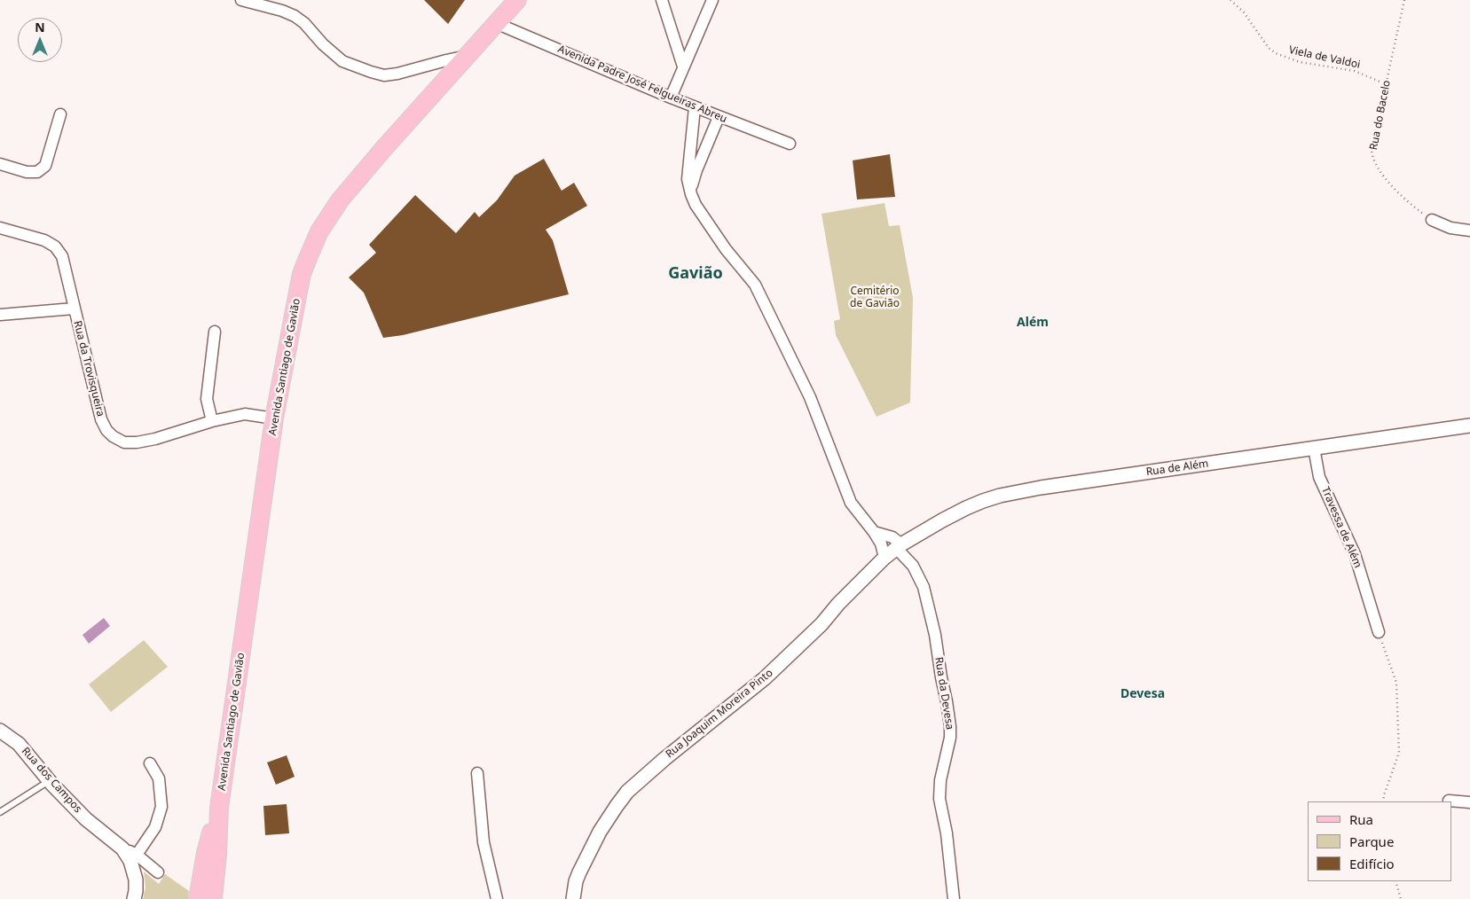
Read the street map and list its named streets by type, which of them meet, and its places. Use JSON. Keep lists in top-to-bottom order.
{
  "streets": {
    "main road": ["Avenida Santiago de Gavião"],
    "street": [
      "Avenida Padre José Felgueiras Abreu",
      "Rua da Trovisqueira",
      "Rua de Além",
      "Travessa de Além",
      "Rua da Devesa",
      "Rua Joaquim Moreira Pinto",
      "Rua dos Campos"
    ],
    "path": ["Viela de Valdoi", "Rua do Bacelo"]
  },
  "crossings": [
    ["Viela de Valdoi", "Rua do Bacelo"],
    ["Avenida Padre José Felgueiras Abreu", "Avenida Santiago de Gavião"],
    ["Avenida Santiago de Gavião", "Rua da Trovisqueira"],
    ["Rua de Além", "Travessa de Além"],
    ["Rua de Além", "Rua da Devesa"],
    ["Rua de Além", "Rua Joaquim Moreira Pinto"],
    ["Rua da Devesa", "Rua Joaquim Moreira Pinto"]
  ],
  "districts": ["Gavião", "Além", "Devesa"],
  "parks": ["Cemitério de Gavião"],
  "legend": ["Rua", "Parque", "Edifício"],
  "north": "top"
}
